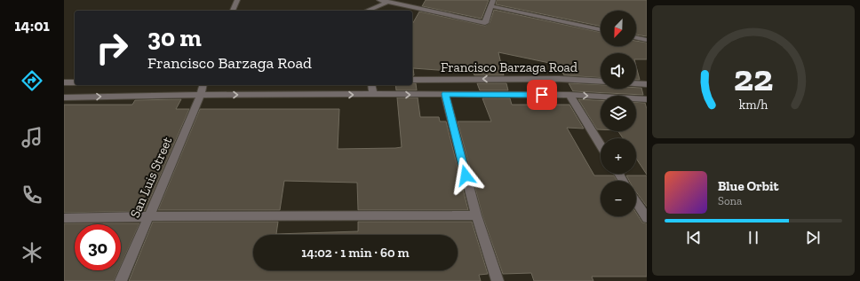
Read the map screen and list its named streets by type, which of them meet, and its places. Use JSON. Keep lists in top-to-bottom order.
{
  "streets": {
    "street": ["Francisco Barzaga Road", "San Luis Street"]
  },
  "crossings": [
    ["Francisco Barzaga Road", "San Luis Street"]
  ],
  "north": "bottom left",
  "page": {
    "tabs": "14:01",
    "map_buttons": ["+", "−"],
    "turn": ["30 m", "Francisco Barzaga Road"],
    "song": ["Blue Orbit", "Sona"],
    "limit": "30",
    "trip": "14:02 · 1 min · 60 m",
    "gauge": ["22", "km/h"]
  }
}
